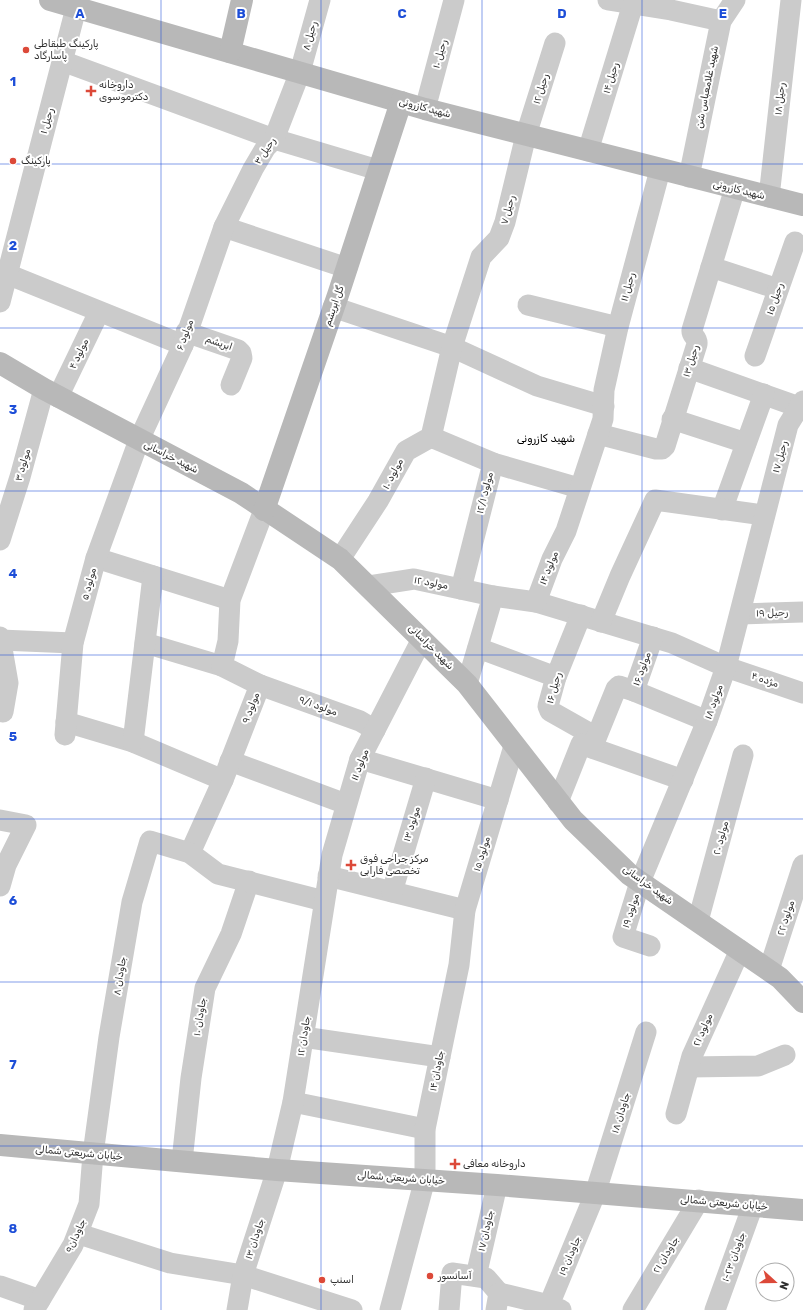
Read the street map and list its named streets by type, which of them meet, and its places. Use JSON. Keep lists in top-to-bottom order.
{
  "streets": {
    "street": [
      "رحیل ۸",
      "رحیل ۱۰",
      "رحیل ۱۴",
      "شهید غلامعباس شن",
      "رحیل ۱۲",
      "رحیل ۱۸",
      "شهید کازرونی",
      "رحیل ۱",
      "رحیل ۳",
      "رحیل ۷",
      "رحیل ۱۱",
      "رحیل ۱۵",
      "گل ابریشم",
      "مولود ۶",
      "ابریشم",
      "مولود ۴",
      "رحیل ۱۳",
      "شهید خراسانی",
      "رحیل ۱۷",
      "مولود ۳",
      "مولود ۱۰",
      "مولود ۱۲/۱",
      "مولود ۱۴",
      "مولود ۱۲",
      "مولود ۵",
      "رحیل ۱۹",
      "مولود ۱۶",
      "مژده ۴",
      "رحیل ۱۶",
      "مولود ۱۸",
      "مولود ۹/۱",
      "مولود ۹",
      "مولود ۱۱",
      "مولود ۱۳",
      "مولود ۲۰",
      "مولود ۱۵",
      "مولود ۱۹",
      "مولود ۲۲",
      "جاودان ۸",
      "جاودان ۱۰",
      "مولود ۲۱",
      "جاودان ۱۲",
      "جاودان ۱۴",
      "جاودان ۱۸",
      "خیابان شریعتی شمالی",
      "جاودان ۱۷",
      "جاودان۹",
      "جاودان ۱۳",
      "جاودان ۲۱",
      "جاودان ۱۹",
      "جاودان ۲۳-۱"
    ]
  },
  "crossings": [
    ["رحیل ۸", "شهید کازرونی"],
    ["رحیل ۸", "رحیل ۳"],
    ["رحیل ۱۰", "شهید کازرونی"],
    ["رحیل ۱۴", "شهید کازرونی"],
    ["شهید غلامعباس شن", "شهید کازرونی"],
    ["رحیل ۱۲", "شهید کازرونی"],
    ["رحیل ۱۲", "رحیل ۷"],
    ["رحیل ۱۸", "شهید کازرونی"],
    ["شهید کازرونی", "رحیل ۱"],
    ["شهید کازرونی", "رحیل ۳"],
    ["شهید کازرونی", "رحیل ۷"],
    ["شهید کازرونی", "رحیل ۱۱"],
    ["شهید کازرونی", "گل ابریشم"],
    ["شهید کازرونی", "رحیل ۱۳"],
    ["رحیل ۳", "مولود ۶"],
    ["رحیل ۱۱", "مولود ۱۴"],
    ["گل ابریشم", "شهید خراسانی"],
    ["مولود ۶", "ابریشم"],
    ["مولود ۶", "شهید خراسانی"],
    ["مولود ۶", "مولود ۵"],
    ["مولود ۴", "شهید خراسانی"],
    ["مولود ۴", "مولود ۳"],
    ["رحیل ۱۳", "مولود ۱۴"],
    ["شهید خراسانی", "مولود ۳"],
    ["شهید خراسانی", "مولود ۱۰"],
    ["شهید خراسانی", "مولود ۱۲"],
    ["شهید خراسانی", "مولود ۵"],
    ["شهید خراسانی", "مولود ۱۸"],
    ["شهید خراسانی", "مولود ۱۱"],
    ["شهید خراسانی", "مولود ۲۰"],
    ["شهید خراسانی", "مولود ۱۵"],
    ["شهید خراسانی", "مولود ۱۹"],
    ["شهید خراسانی", "مولود ۲۲"],
    ["شهید خراسانی", "مولود ۲۱"],
    ["رحیل ۱۷", "مولود ۱۸"],
    ["مولود ۱۰", "مولود ۱۲/۱"],
    ["مولود ۱۲/۱", "مولود ۱۲"],
    ["مولود ۱۴", "مژده ۴"],
    ["رحیل ۱۹", "مولود ۱۸"],
    ["مولود ۱۶", "مژده ۴"],
    ["مولود ۱۶", "رحیل ۱۶"],
    ["مژده ۴", "رحیل ۱۶"],
    ["مژده ۴", "مولود ۱۸"],
    ["مولود ۱۸", "مولود ۱۹"],
    ["مولود ۹/۱", "مولود ۹"],
    ["مولود ۹/۱", "مولود ۱۱"],
    ["مولود ۹", "جاودان ۸"],
    ["مولود ۱۱", "جاودان ۱۲"],
    ["مولود ۱۵", "جاودان ۱۴"],
    ["جاودان ۸", "خیابان شریعتی شمالی"],
    ["جاودان ۸", "جاودان۹"],
    ["جاودان ۱۰", "خیابان شریعتی شمالی"],
    ["جاودان ۱۲", "خیابان شریعتی شمالی"],
    ["جاودان ۱۲", "جاودان ۱۳"],
    ["جاودان ۱۴", "خیابان شریعتی شمالی"],
    ["جاودان ۱۸", "خیابان شریعتی شمالی"],
    ["جاودان ۱۸", "جاودان ۱۹"],
    ["خیابان شریعتی شمالی", "جاودان ۱۷"],
    ["خیابان شریعتی شمالی", "جاودان۹"],
    ["خیابان شریعتی شمالی", "جاودان ۱۳"],
    ["خیابان شریعتی شمالی", "جاودان ۲۱"],
    ["خیابان شریعتی شمالی", "جاودان ۱۹"],
    ["خیابان شریعتی شمالی", "جاودان ۲۳-۱"]
  ],
  "districts": ["شهید کازرونی"],
  "places": {
    "other": [
      "پارکینگ طبقاطی پاسارگاد",
      "پارکینگ",
      "آسانسور",
      "اسنپ"
    ],
    "health": ["داروخانه دکترموسوی", "مرکز جراحی فوق تخصصی فارابی", "داروخانه معافی"]
  },
  "north": "right",
  "grid": {
    "columns": [
      "A",
      "B",
      "C",
      "D",
      "E"
    ],
    "rows": [
      "1",
      "2",
      "3",
      "4",
      "5",
      "6",
      "7",
      "8"
    ]
  }
}
